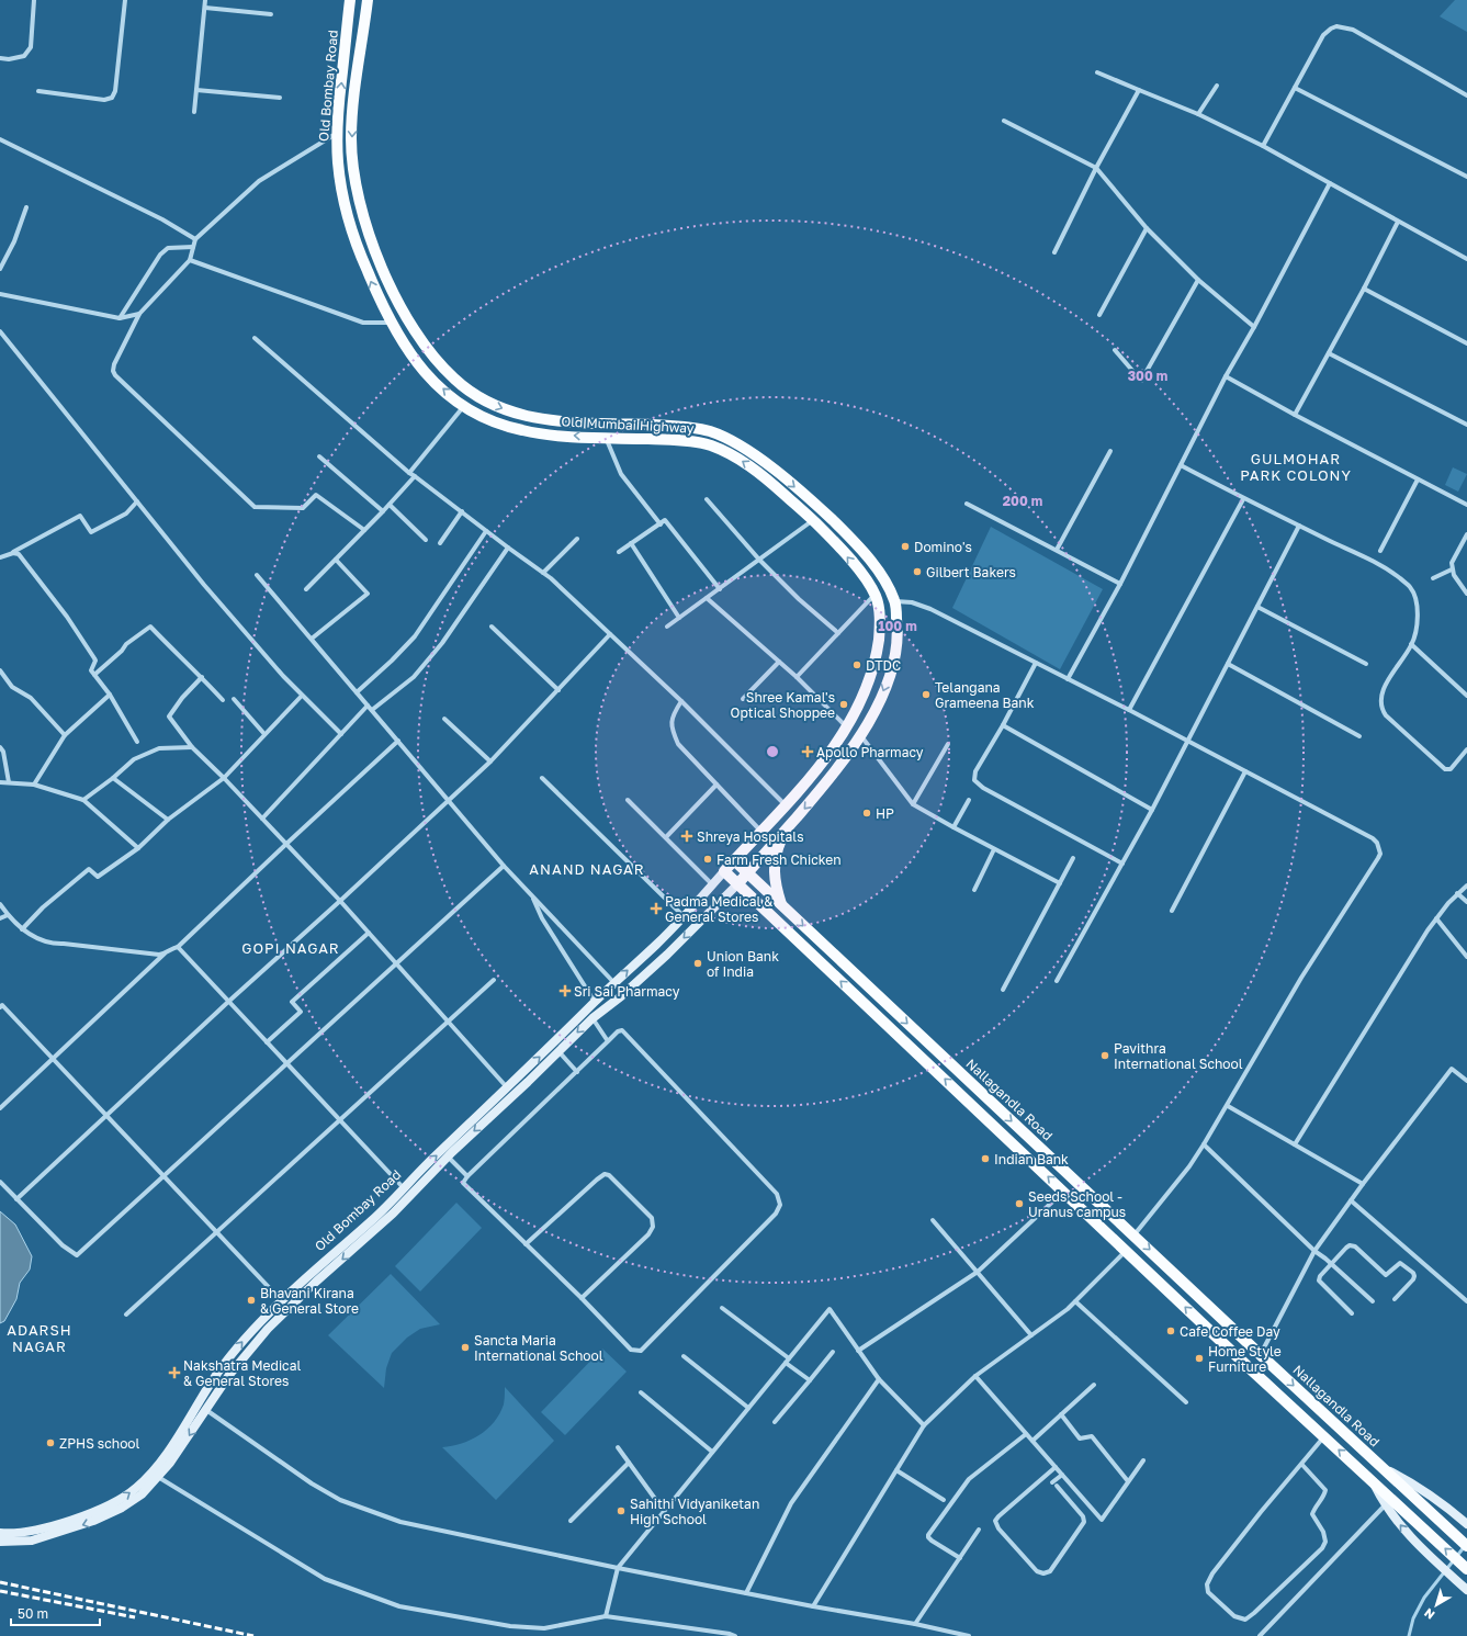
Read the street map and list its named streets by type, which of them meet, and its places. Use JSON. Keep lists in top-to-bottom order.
{
  "streets": {
    "main road": ["Old Bombay Road", "Old Mumbai Highway", "Nallagandla Road"]
  },
  "crossings": [
    ["Old Bombay Road", "Old Mumbai Highway"],
    ["Old Bombay Road", "Nallagandla Road"]
  ],
  "districts": [
    "GULMOHAR PARK COLONY",
    "ANAND NAGAR",
    "GOPI NAGAR",
    "ADARSH NAGAR"
  ],
  "places": {
    "other": [
      "Domino's",
      "Gilbert Bakers",
      "DTDC",
      "Telangana Grameena Bank",
      "Shree Kamal's Optical Shoppee",
      "HP",
      "Farm Fresh Chicken",
      "Union Bank of India",
      "Pavithra International School",
      "Indian Bank",
      "Seeds School - Uranus campus",
      "Bhavani Kirana & General Store",
      "Cafe Coffee Day",
      "Sancta Maria International School",
      "Home Style Furniture",
      "ZPHS school",
      "Sahithi Vidyaniketan High School"
    ],
    "health": [
      "Apollo Pharmacy",
      "Shreya Hospitals",
      "Padma Medical & General Stores",
      "Sri Sai Pharmacy",
      "Nakshatra Medical & General Stores"
    ]
  },
  "scale_bar": "50 m",
  "north": "bottom left",
  "rings": ["300 m", "200 m", "100 m"]
}
